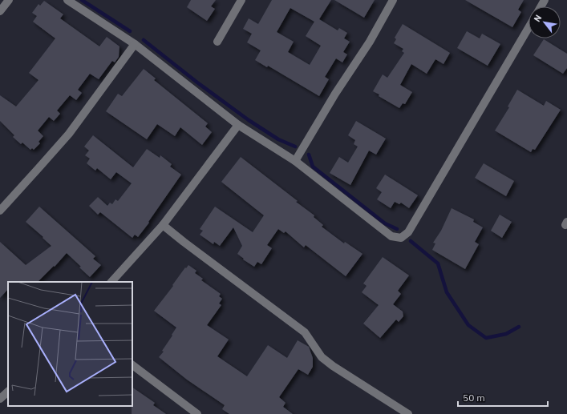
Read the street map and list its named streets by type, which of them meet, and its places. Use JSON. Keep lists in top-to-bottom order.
{
  "scale_bar": "50 m",
  "north": "top left"
}
